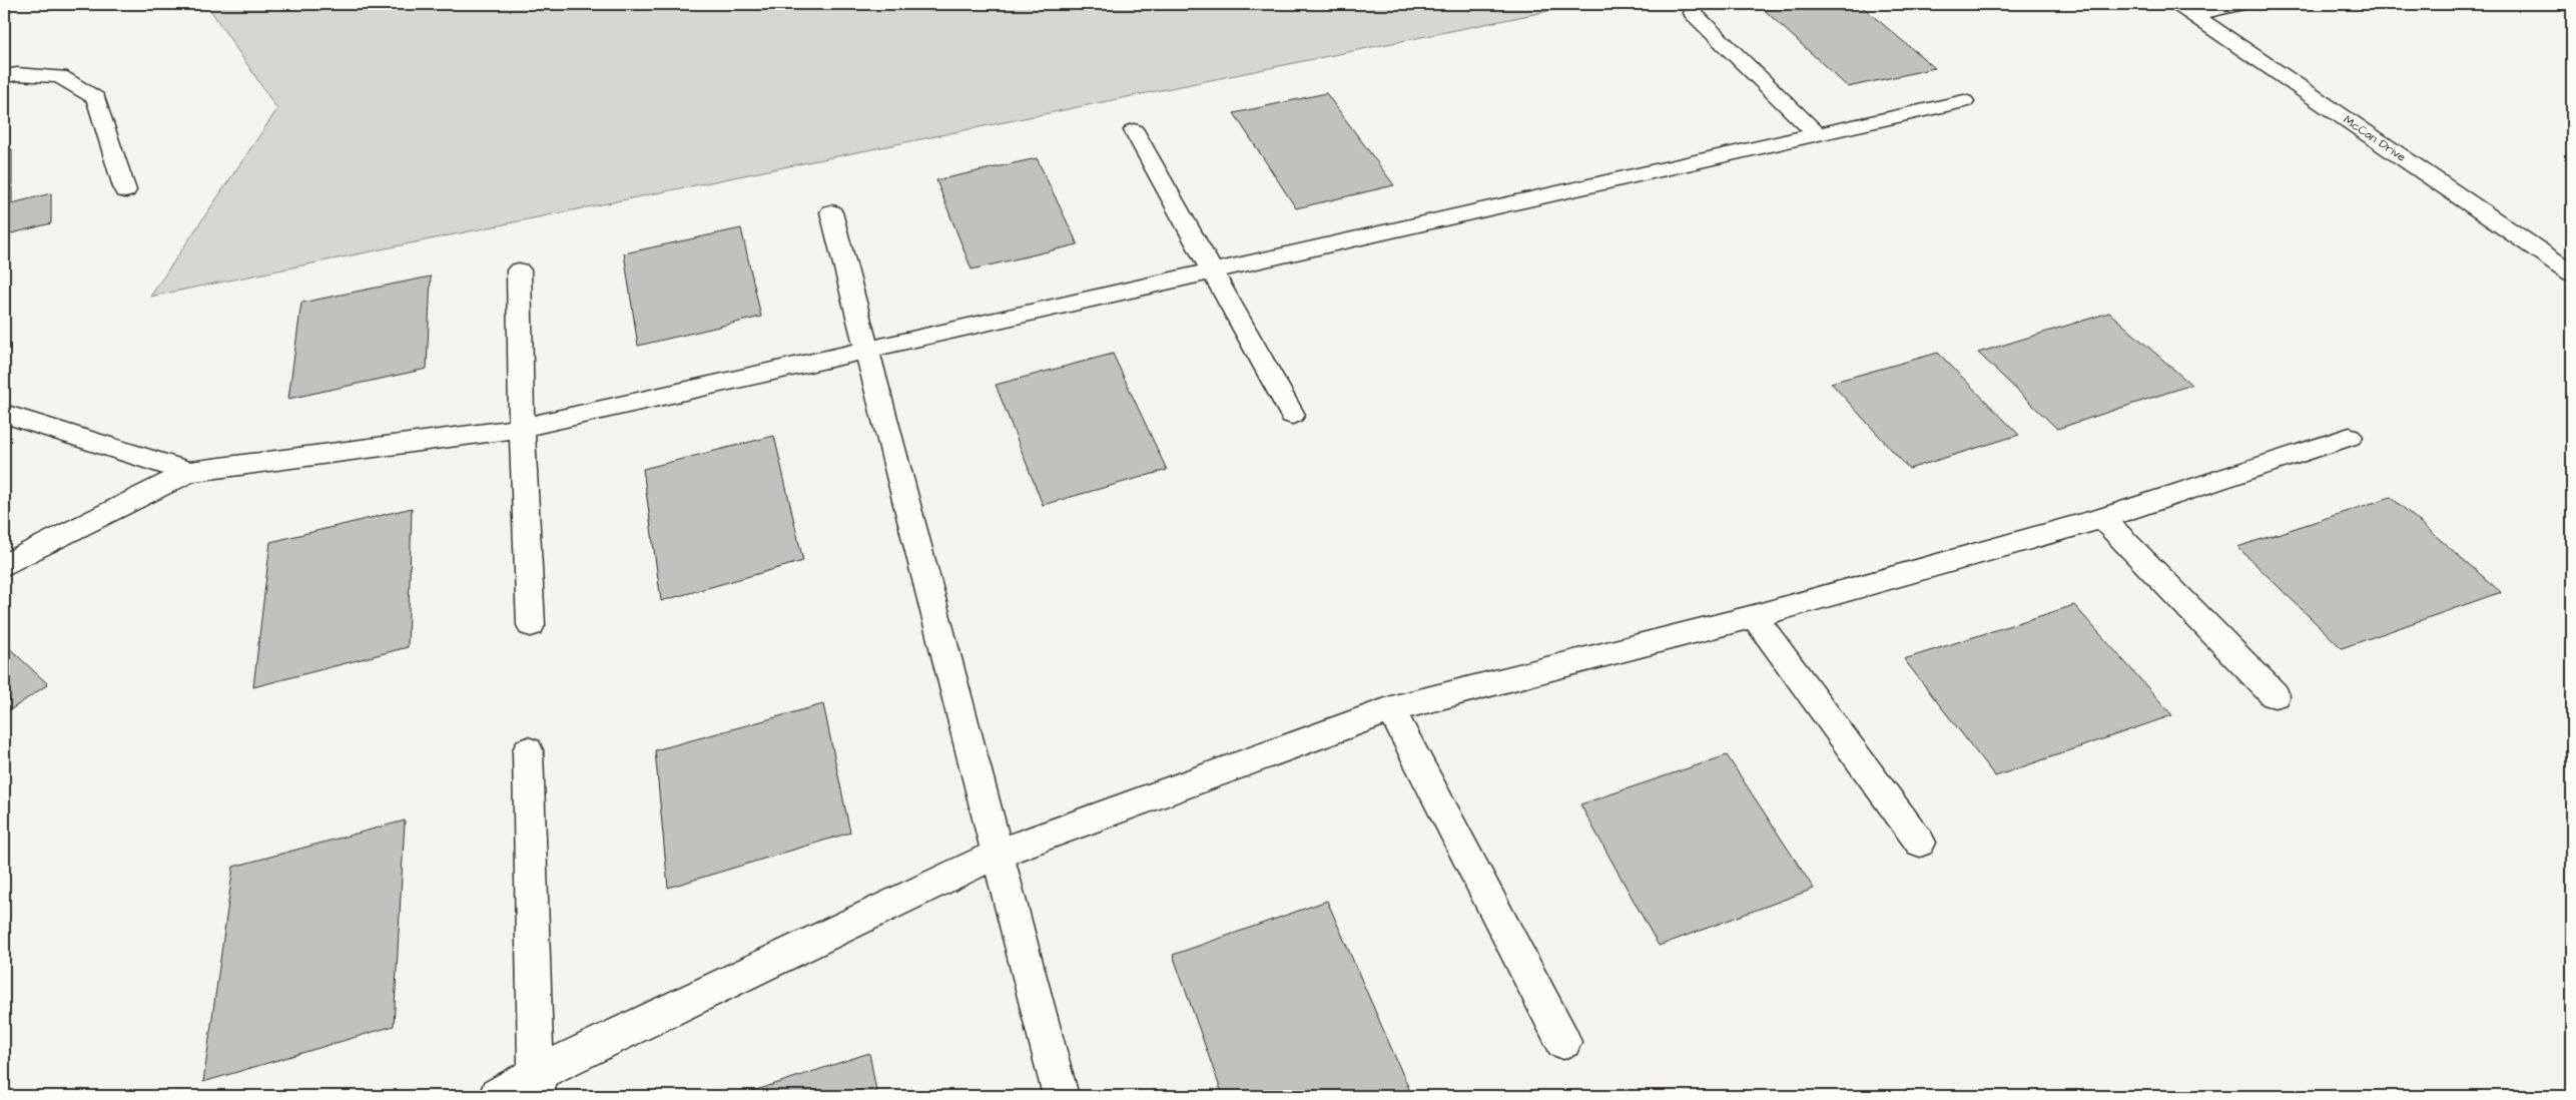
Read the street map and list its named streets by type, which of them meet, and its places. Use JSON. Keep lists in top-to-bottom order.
{
  "streets": {
    "street": ["McCan Drive"]
  }
}
